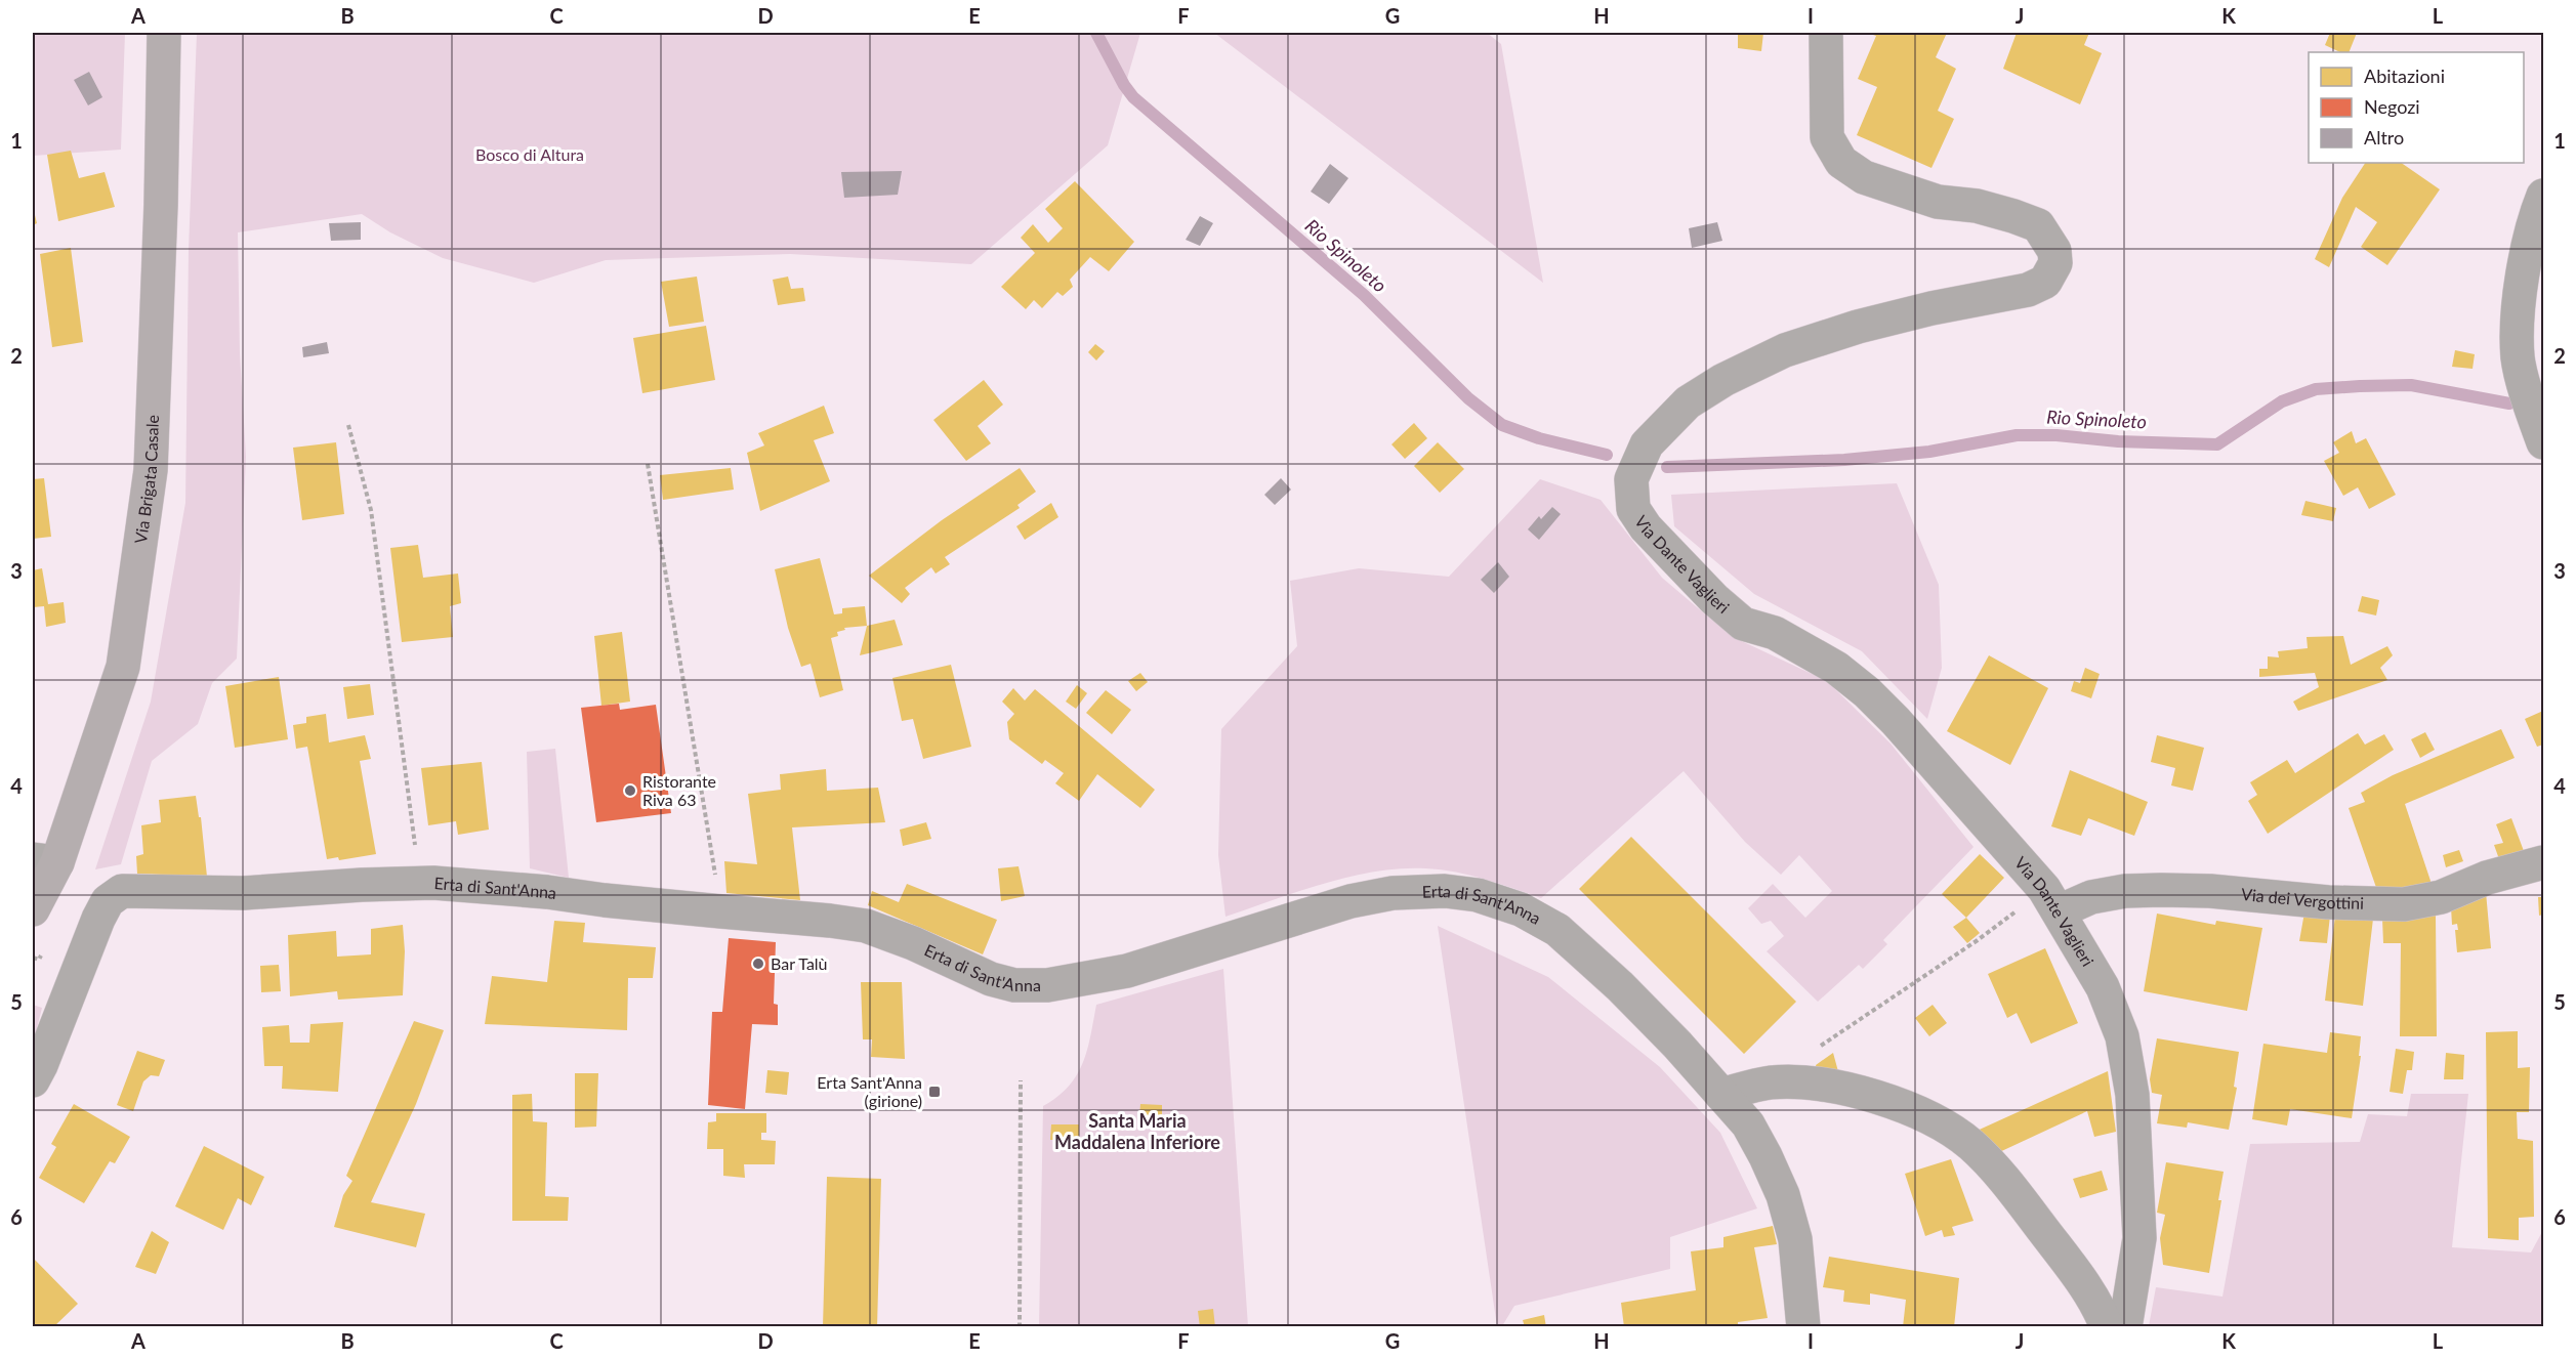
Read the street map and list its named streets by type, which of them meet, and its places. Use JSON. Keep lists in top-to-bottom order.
{
  "streets": {
    "main road": ["Via Brigata Casale"],
    "street": ["Via Dante Vaglieri", "Erta di Sant'Anna", "Via dei Vergottini"]
  },
  "crossings": [
    ["Via Dante Vaglieri", "Via dei Vergottini"]
  ],
  "districts": ["Santa Maria Maddalena Inferiore"],
  "water": ["Rio Spinoleto"],
  "parks": ["Bosco di Altura"],
  "places": {
    "other": ["Ristorante Riva 63", "Bar Talù"],
    "transit": ["Erta Sant'Anna (girione)"]
  },
  "legend": ["Abitazioni", "Negozi", "Altro"],
  "grid": {
    "columns": [
      "A",
      "B",
      "C",
      "D",
      "E",
      "F",
      "G",
      "H",
      "I",
      "J",
      "K",
      "L"
    ],
    "rows": [
      "1",
      "2",
      "3",
      "4",
      "5",
      "6"
    ]
  }
}
